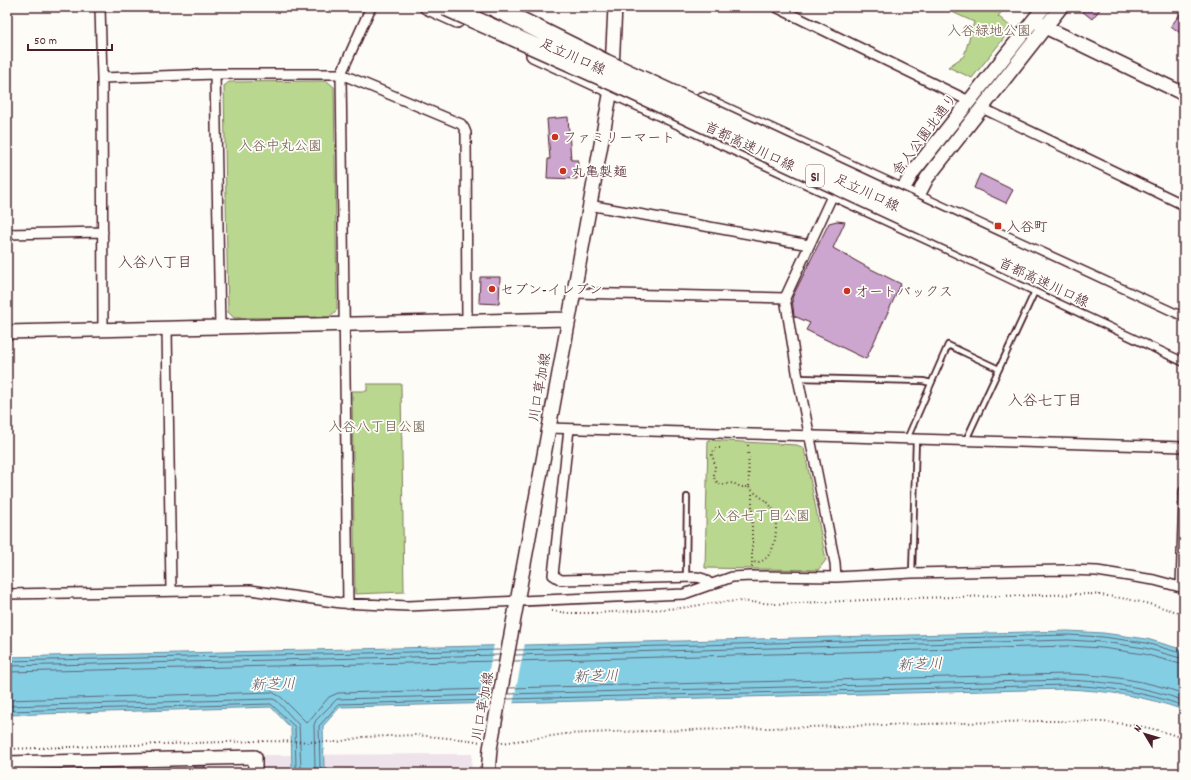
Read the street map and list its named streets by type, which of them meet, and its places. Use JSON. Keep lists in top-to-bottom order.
{
  "streets": {
    "highway": ["首都高速川口線", "S1"],
    "main road": ["足立川口線", "舎人公園北通り", "川口草加線"]
  },
  "crossings": [
    ["足立川口線", "舎人公園北通り"],
    ["足立川口線", "川口草加線"]
  ],
  "districts": ["入谷八丁目", "入谷七丁目"],
  "water": ["新芝川"],
  "parks": [
    "入谷緑地公園",
    "入谷中丸公園",
    "入谷八丁目公園",
    "入谷七丁目公園"
  ],
  "places": {
    "other": [
      "ファミリーマート",
      "丸亀製麺",
      "セブン-イレブン",
      "オートバックス"
    ],
    "transit": ["入谷町"]
  },
  "scale_bar": "50 m",
  "north": "top left"
}
